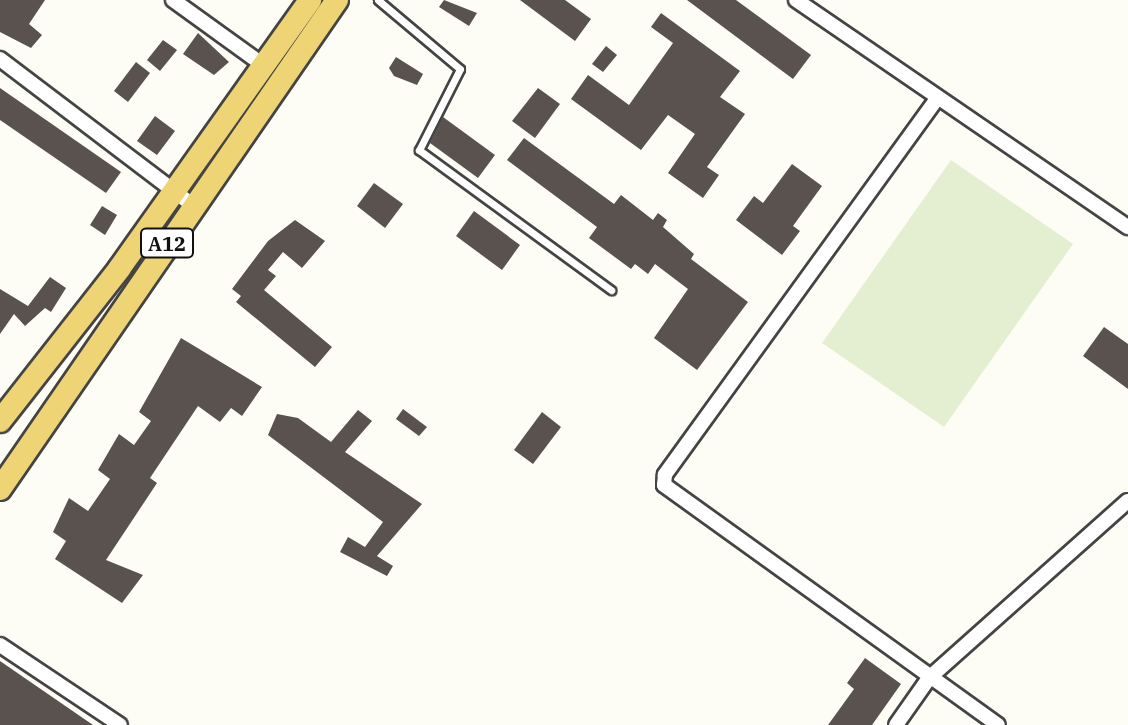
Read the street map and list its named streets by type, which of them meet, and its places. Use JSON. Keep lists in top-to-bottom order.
{
  "streets": {
    "main road": ["A12"]
  }
}
